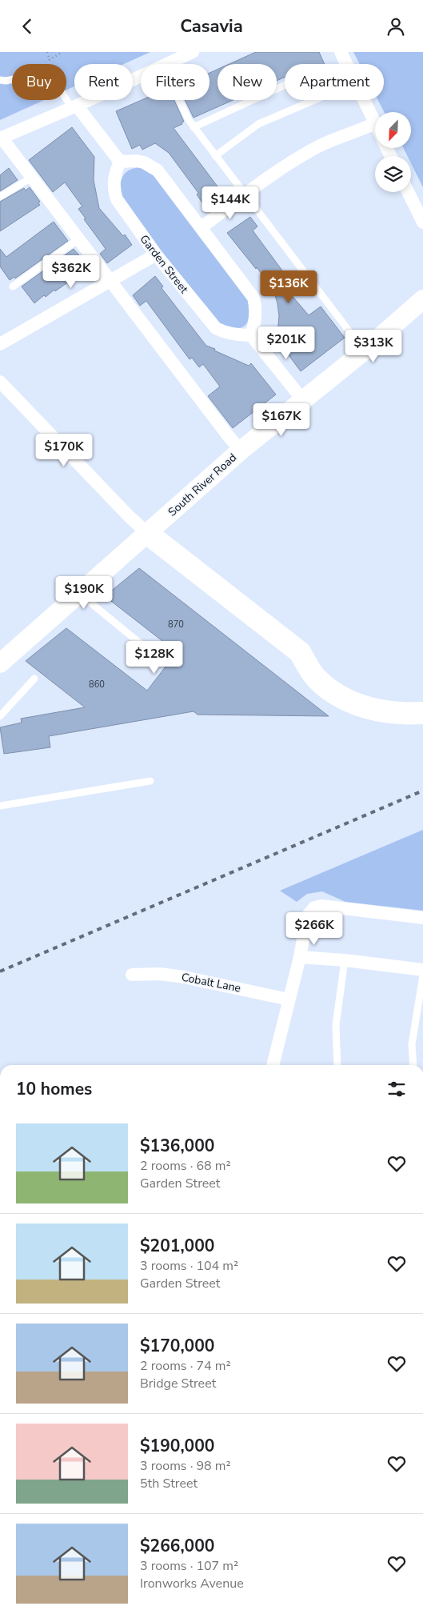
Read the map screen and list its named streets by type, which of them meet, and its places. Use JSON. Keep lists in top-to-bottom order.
{
  "streets": {
    "main road": ["South River Road"],
    "street": ["Garden Street", "Cobalt Lane"]
  },
  "house_numbers": ["870", "860"],
  "north": "bottom left",
  "page": {
    "header": "Casavia",
    "chip": [
      "Buy",
      "Rent",
      "Filters",
      "New",
      "Apartment"
    ],
    "price": [
      "$144K",
      "$362K",
      "$136K",
      "$201K",
      "$313K",
      "$167K",
      "$170K",
      "$190K",
      "$128K",
      "$266K"
    ],
    "heading": "10 homes",
    "list": [
      {
        "name": "$136,000",
        "note": "2 rooms · 68 m² · Garden Street"
      },
      {
        "name": "$201,000",
        "note": "3 rooms · 104 m² · Garden Street"
      },
      {
        "name": "$170,000",
        "note": "2 rooms · 74 m² · Bridge Street"
      },
      {
        "name": "$190,000",
        "note": "3 rooms · 98 m² · 5th Street"
      },
      {
        "name": "$266,000",
        "note": "3 rooms · 107 m² · Ironworks Avenue"
      }
    ]
  }
}
